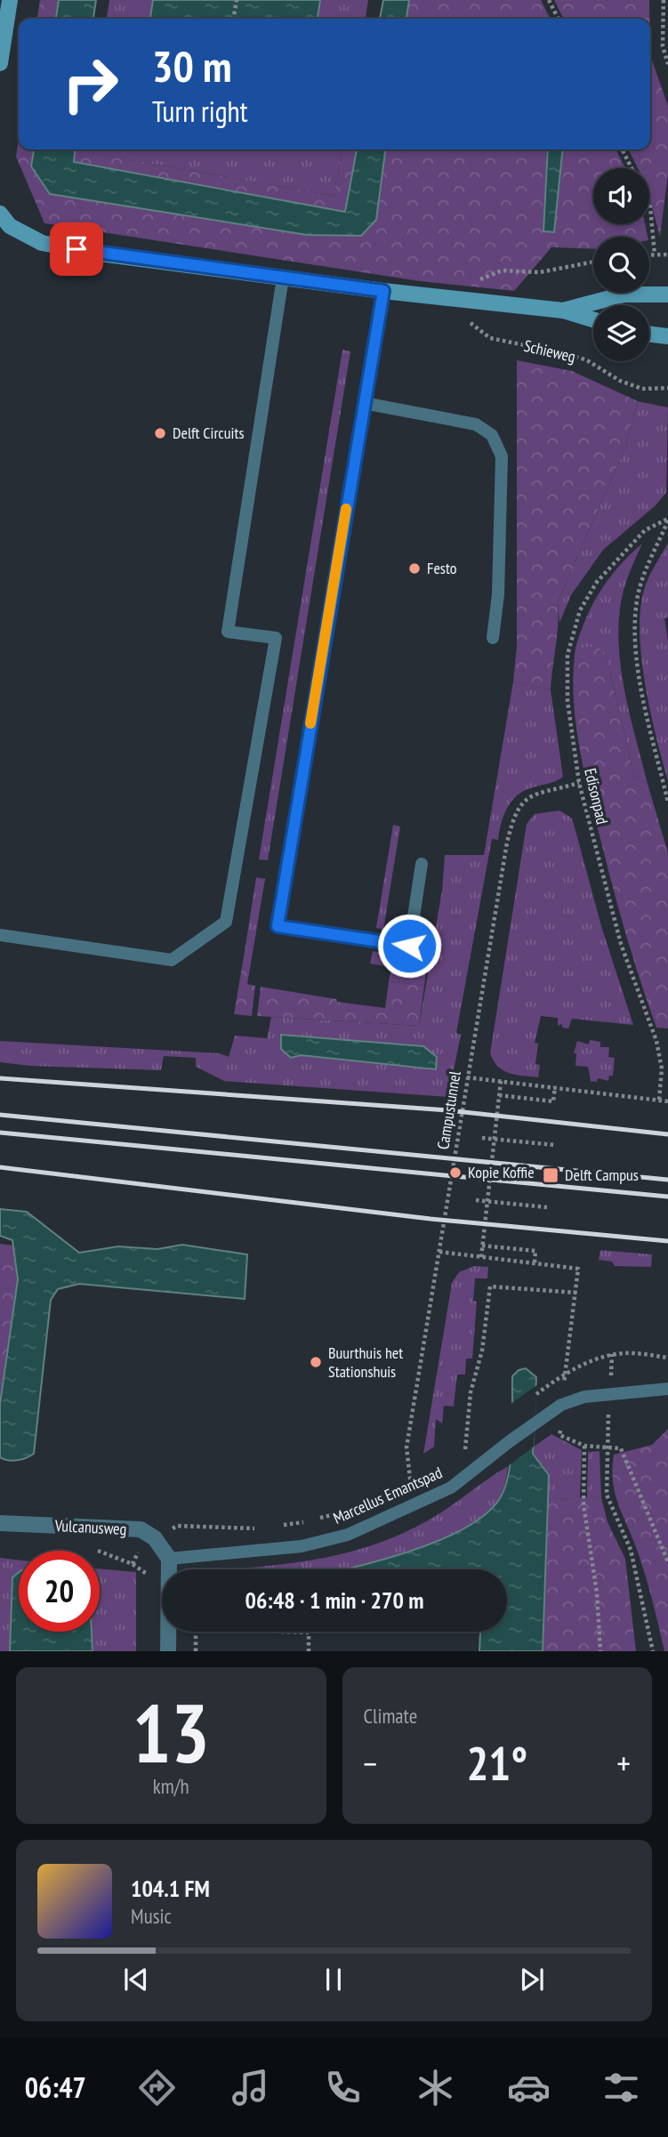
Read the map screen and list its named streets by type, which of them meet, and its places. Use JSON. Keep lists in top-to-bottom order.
{
  "streets": {
    "street": ["Vulcanusweg"],
    "lane": ["Marcellus Emantspad"],
    "path": ["Schieweg", "Edisonpad", "Campustunnel"]
  },
  "crossings": [
    ["Edisonpad", "Campustunnel"],
    ["Campustunnel", "Marcellus Emantspad"]
  ],
  "places": {
    "other": [
      "Delft Circuits",
      "Festo",
      "Kopie Koffie",
      "Buurthuis het Stationshuis"
    ],
    "transit": ["Delft Campus"]
  },
  "page": {
    "turn": ["30 m", "Turn right"],
    "limit": "20",
    "trip": "06:48 · 1 min · 270 m",
    "tile": [
      ["13", "km/h"],
      "Climate"
    ],
    "heat": ["−", "21°", "+"],
    "song": ["104.1 FM", "Music"],
    "tabs": "06:47"
  }
}
